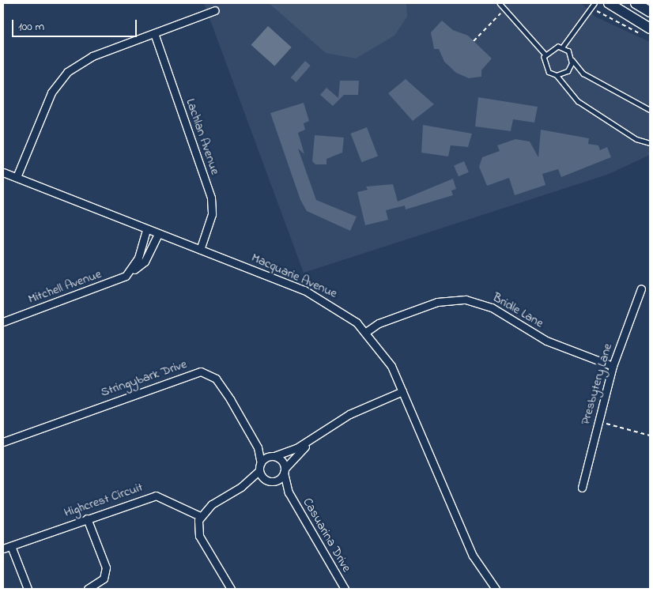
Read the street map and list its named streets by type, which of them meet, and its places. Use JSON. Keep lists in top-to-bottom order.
{
  "streets": {
    "street": [
      "Lachlan Avenue",
      "Macquarie Avenue",
      "Mitchell Avenue",
      "Bridle Lane",
      "Stringybark Drive",
      "Presbytery Lane",
      "Highcrest Circuit",
      "Casuarina Drive"
    ]
  },
  "crossings": [
    ["Lachlan Avenue", "Macquarie Avenue"],
    ["Macquarie Avenue", "Mitchell Avenue"],
    ["Macquarie Avenue", "Bridle Lane"],
    ["Bridle Lane", "Presbytery Lane"],
    ["Stringybark Drive", "Casuarina Drive"]
  ],
  "scale_bar": "100 m"
}
